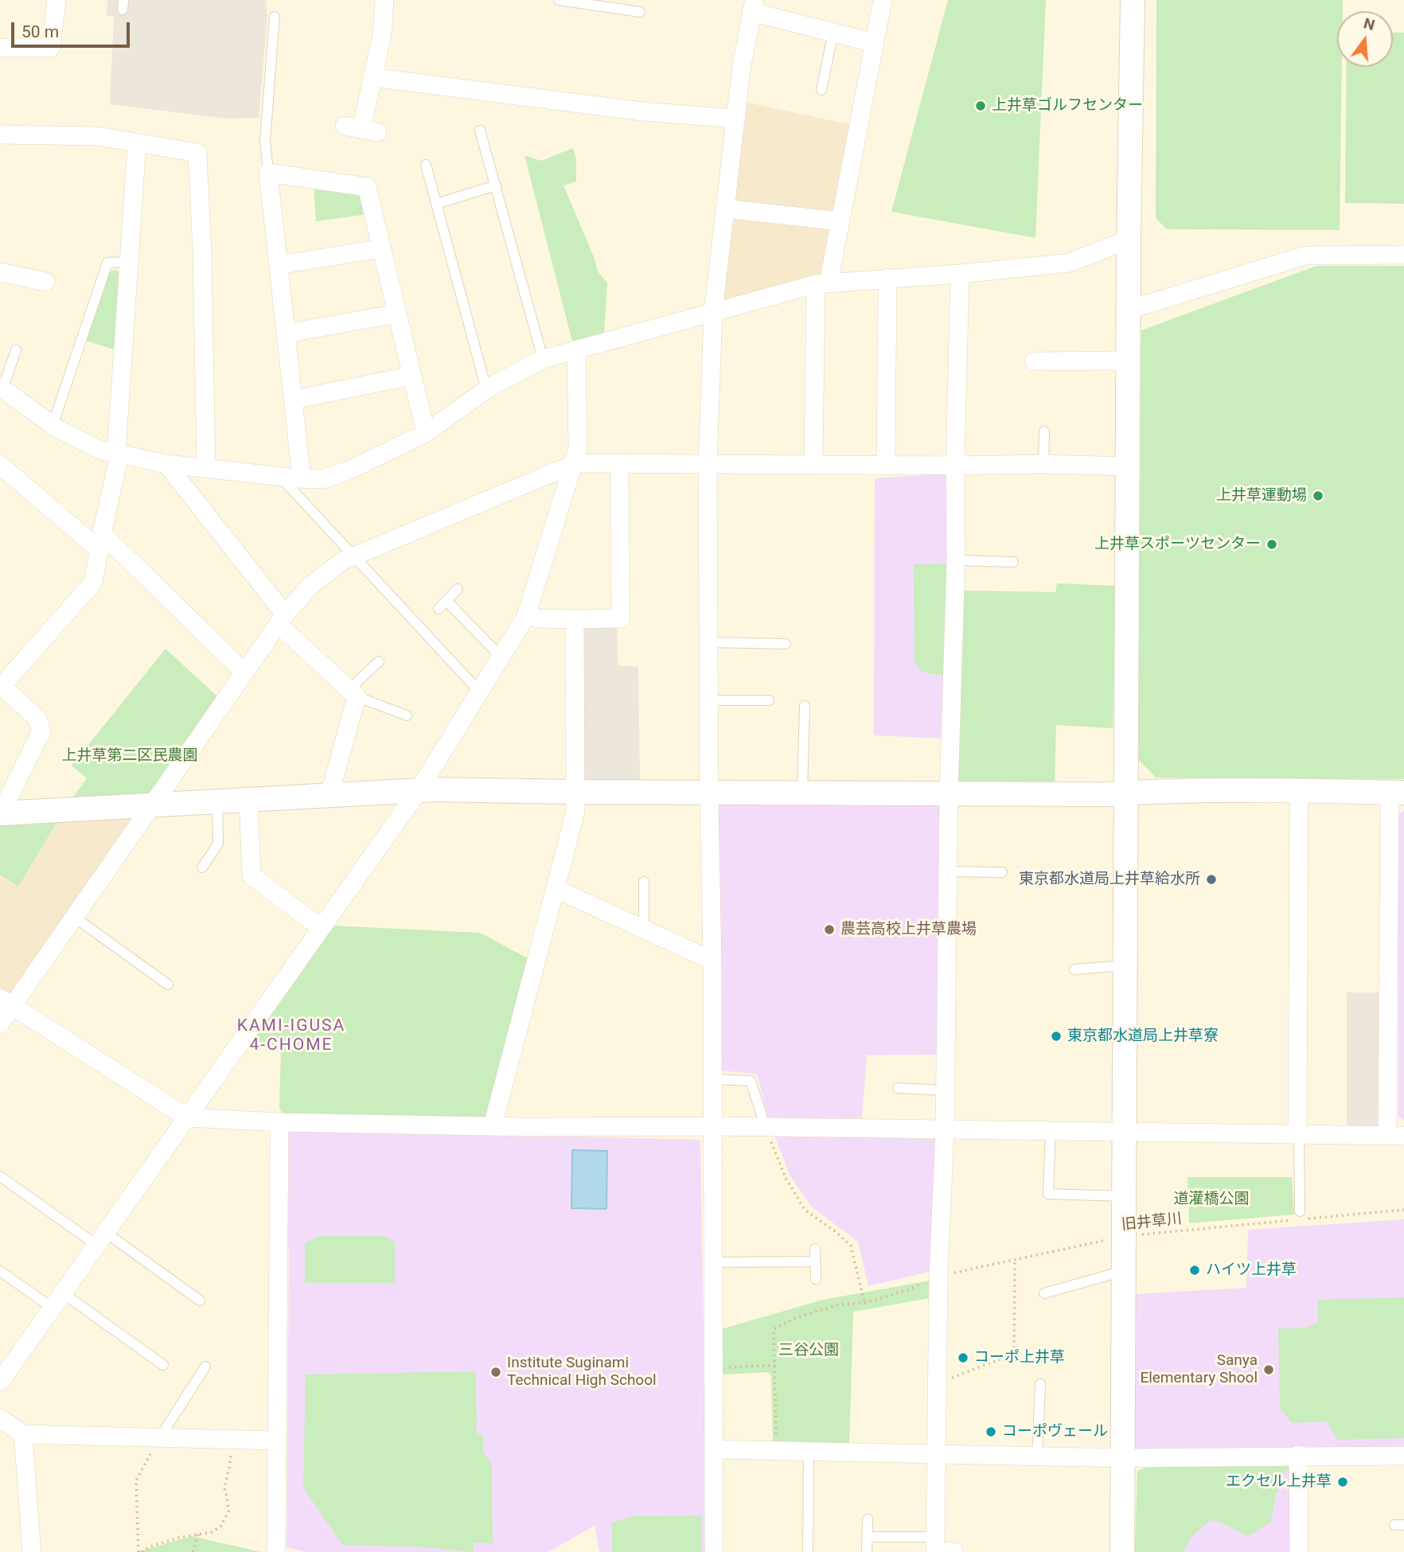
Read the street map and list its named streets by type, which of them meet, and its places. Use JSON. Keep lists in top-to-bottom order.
{
  "streets": {
    "path": ["旧井草川"]
  },
  "districts": ["KAMI-IGUSA 4-CHOME"],
  "parks": ["上井草第二区民農園", "道灌橋公園", "三谷公園"],
  "places": [
    "上井草ゴルフセンター",
    "上井草運動場",
    "上井草スポーツセンター",
    "東京都水道局上井草給水所",
    "農芸高校上井草農場",
    "東京都水道局上井草寮",
    "ハイツ上井草",
    "コーポ上井草",
    "Sanya Elementary Shool",
    "Institute Suginami Technical High School",
    "コーポヴェール",
    "エクセル上井草"
  ],
  "scale_bar": "50 m",
  "north": "top"
}
